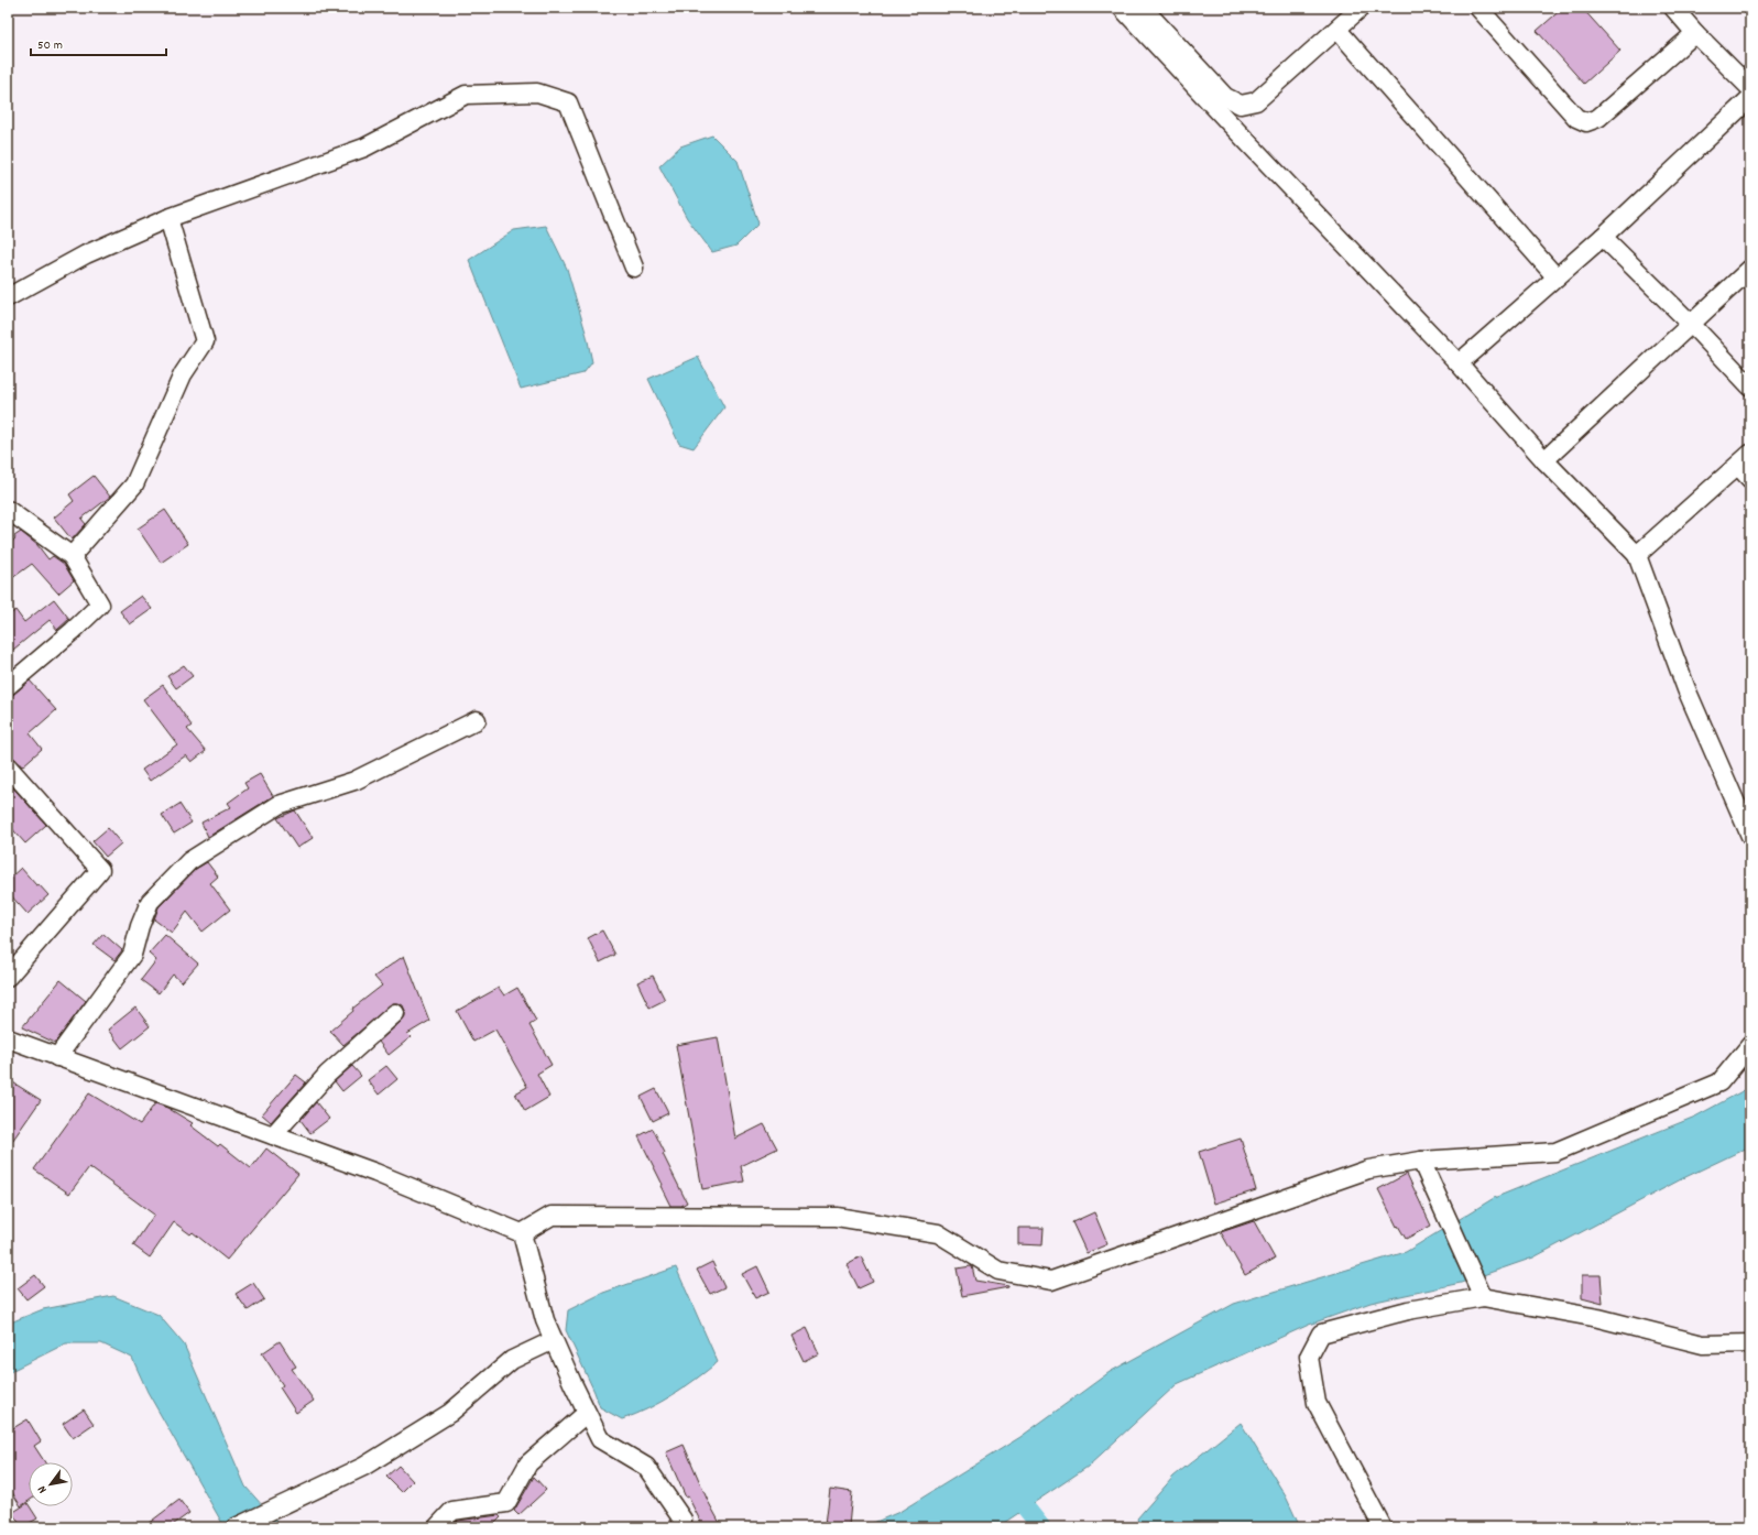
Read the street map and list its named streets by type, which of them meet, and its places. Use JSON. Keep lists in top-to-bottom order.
{
  "scale_bar": "50 m",
  "north": "bottom left"
}
